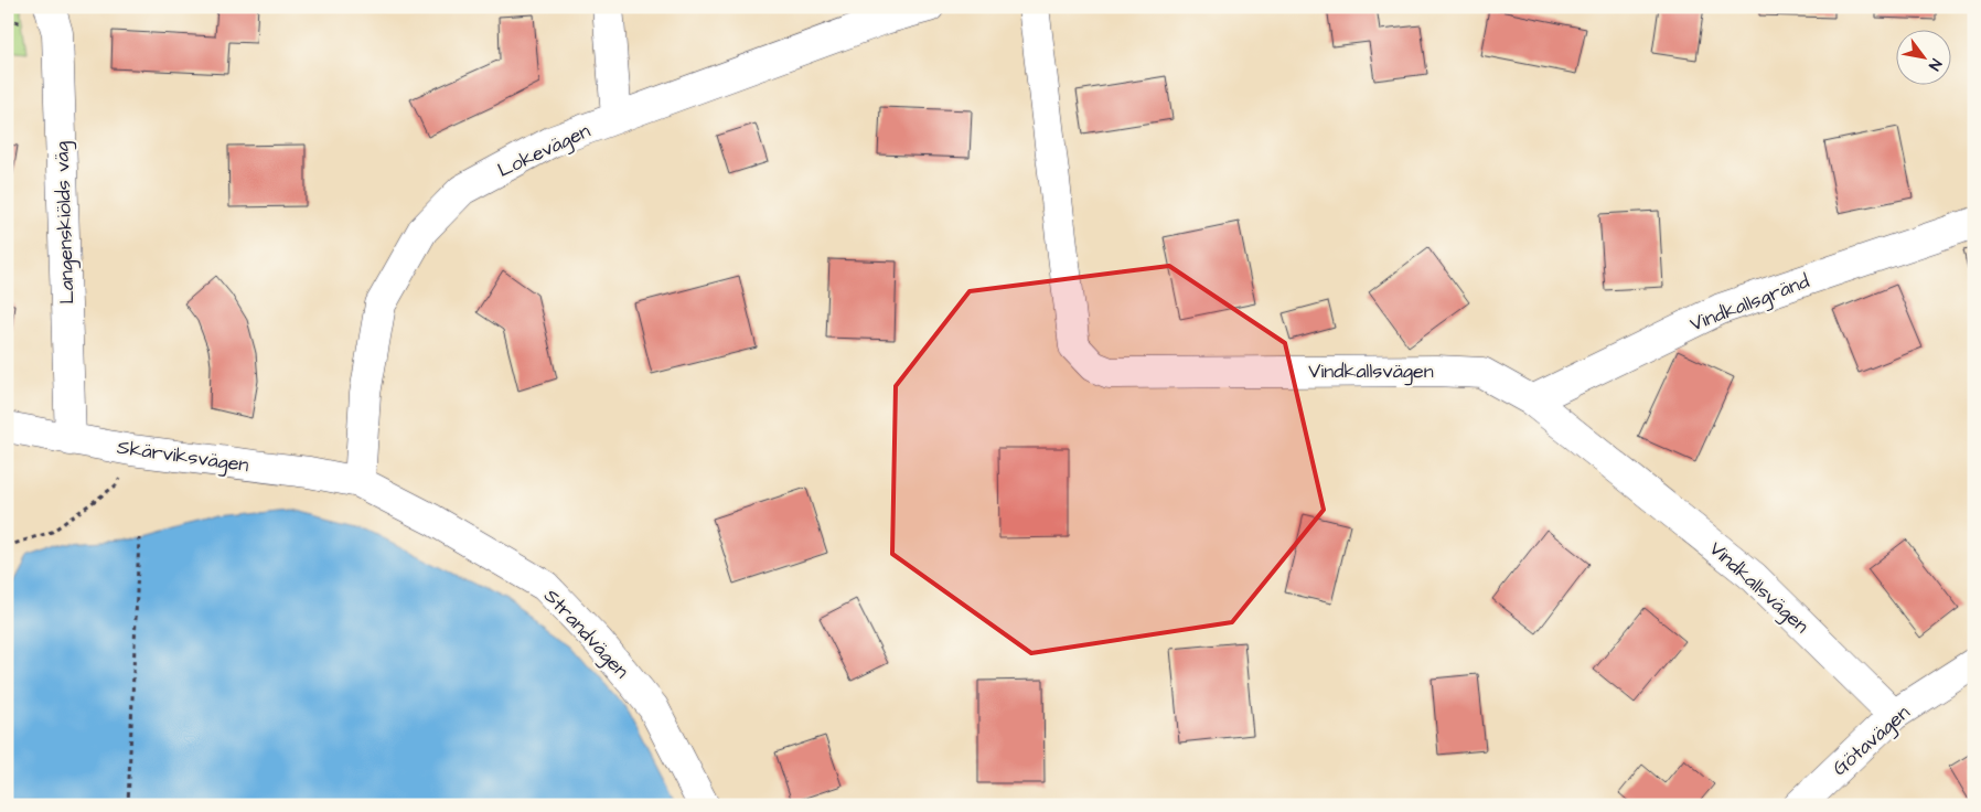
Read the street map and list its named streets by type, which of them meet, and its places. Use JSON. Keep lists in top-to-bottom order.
{
  "streets": {
    "street": [
      "Lokevägen",
      "Langenskiölds väg",
      "Vindkallsgränd",
      "Vindkallsvägen",
      "Skärviksvägen",
      "Strandvägen",
      "Götavägen"
    ]
  },
  "crossings": [
    ["Lokevägen", "Skärviksvägen"],
    ["Lokevägen", "Strandvägen"],
    ["Langenskiölds väg", "Skärviksvägen"],
    ["Vindkallsgränd", "Vindkallsvägen"],
    ["Vindkallsvägen", "Götavägen"],
    ["Skärviksvägen", "Strandvägen"]
  ],
  "north": "bottom right"
}
